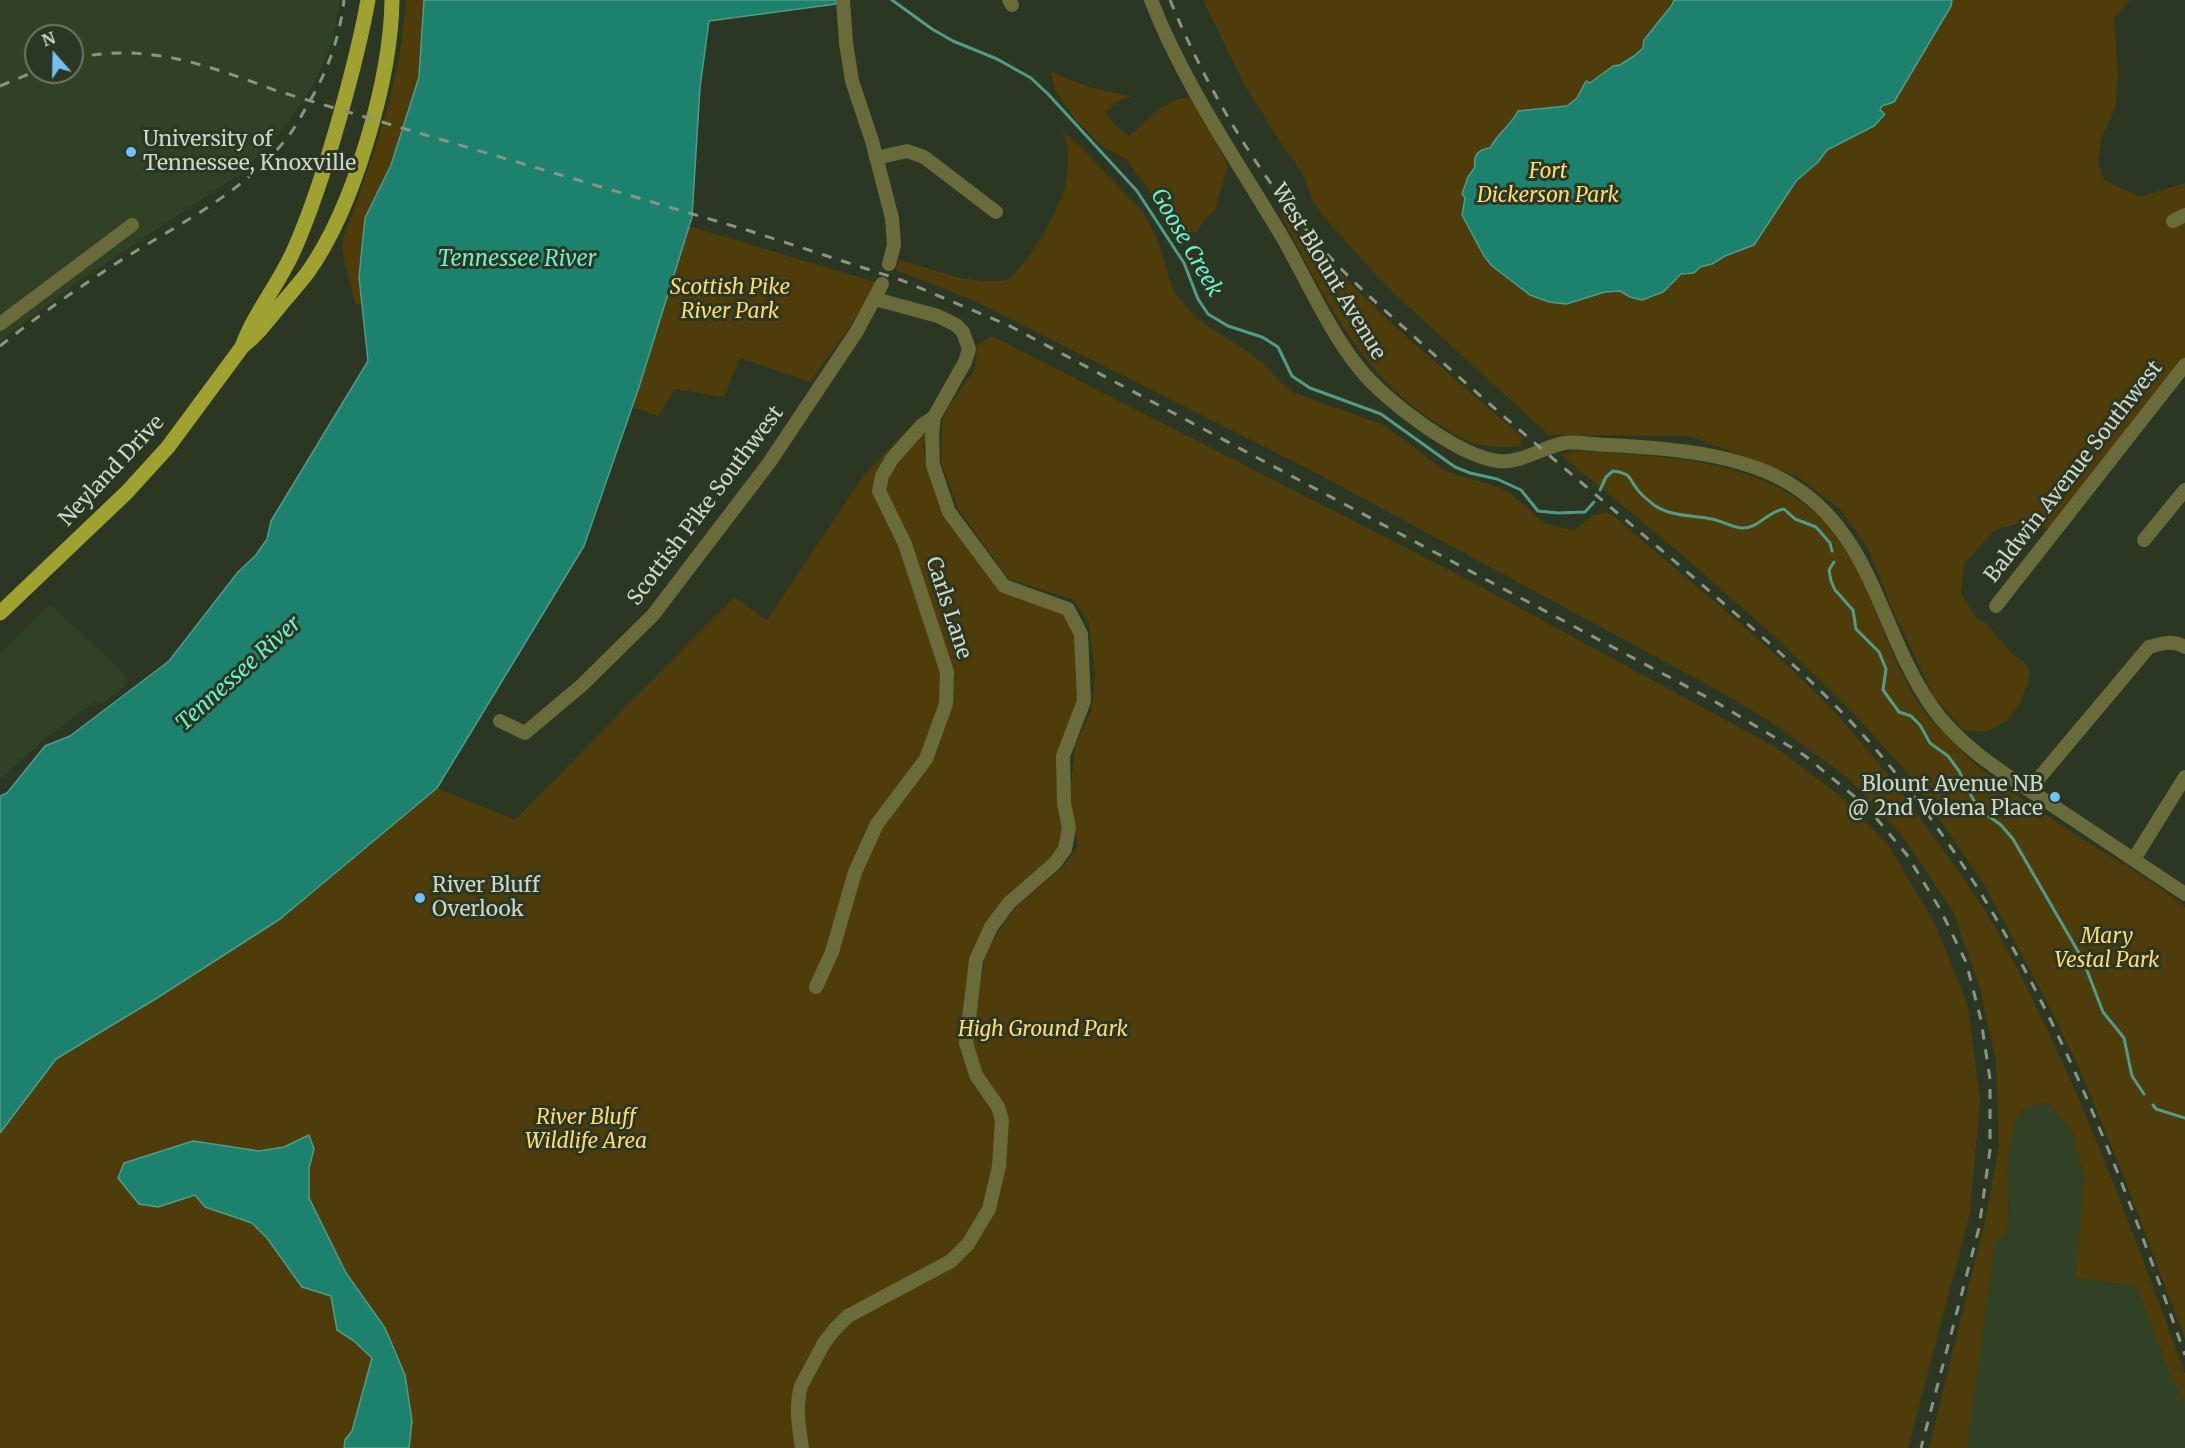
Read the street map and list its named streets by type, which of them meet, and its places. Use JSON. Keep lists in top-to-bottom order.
{
  "streets": {
    "main road": ["Neyland Drive"],
    "street": [
      "West Blount Avenue",
      "Baldwin Avenue Southwest",
      "Scottish Pike Southwest",
      "Carls Lane"
    ]
  },
  "water": ["Goose Creek", "Tennessee River"],
  "parks": [
    "Fort Dickerson Park",
    "Scottish Pike River Park",
    "Mary Vestal Park",
    "High Ground Park",
    "River Bluff Wildlife Area"
  ],
  "places": ["University of Tennessee, Knoxville", "Blount Avenue NB @ 2nd Volena Place", "River Bluff Overlook"],
  "north": "top"
}
